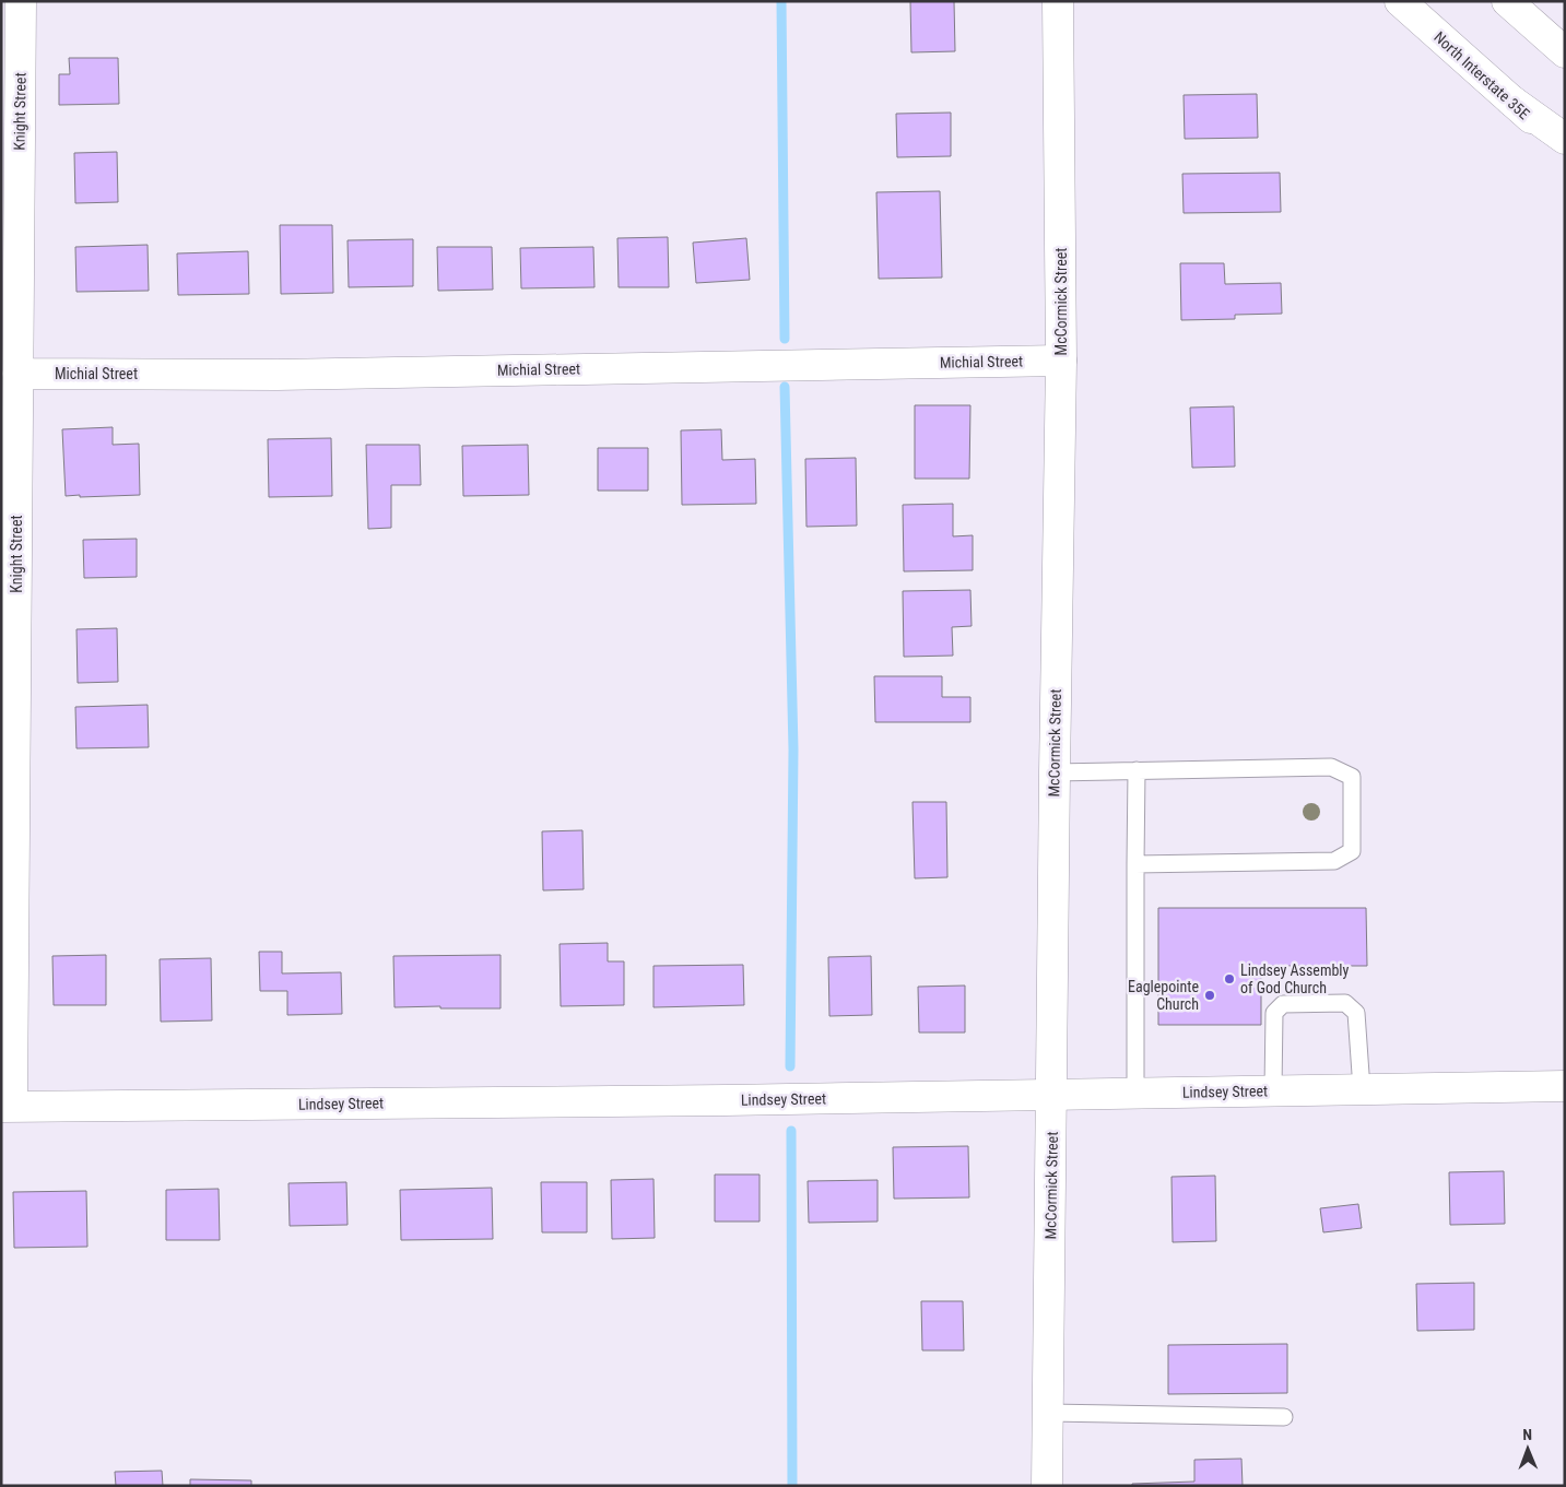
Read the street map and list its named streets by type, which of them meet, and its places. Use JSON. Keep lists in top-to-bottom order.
{
  "streets": {
    "main road": [
      "North Interstate 35E",
      "Knight Street",
      "McCormick Street",
      "Michial Street",
      "Lindsey Street"
    ]
  },
  "crossings": [
    ["Knight Street", "Michial Street"],
    ["Knight Street", "Lindsey Street"],
    ["McCormick Street", "Michial Street"],
    ["McCormick Street", "Lindsey Street"]
  ],
  "places": ["Lindsey Assembly of God Church", "Eaglepointe Church"],
  "north": "top"
}
